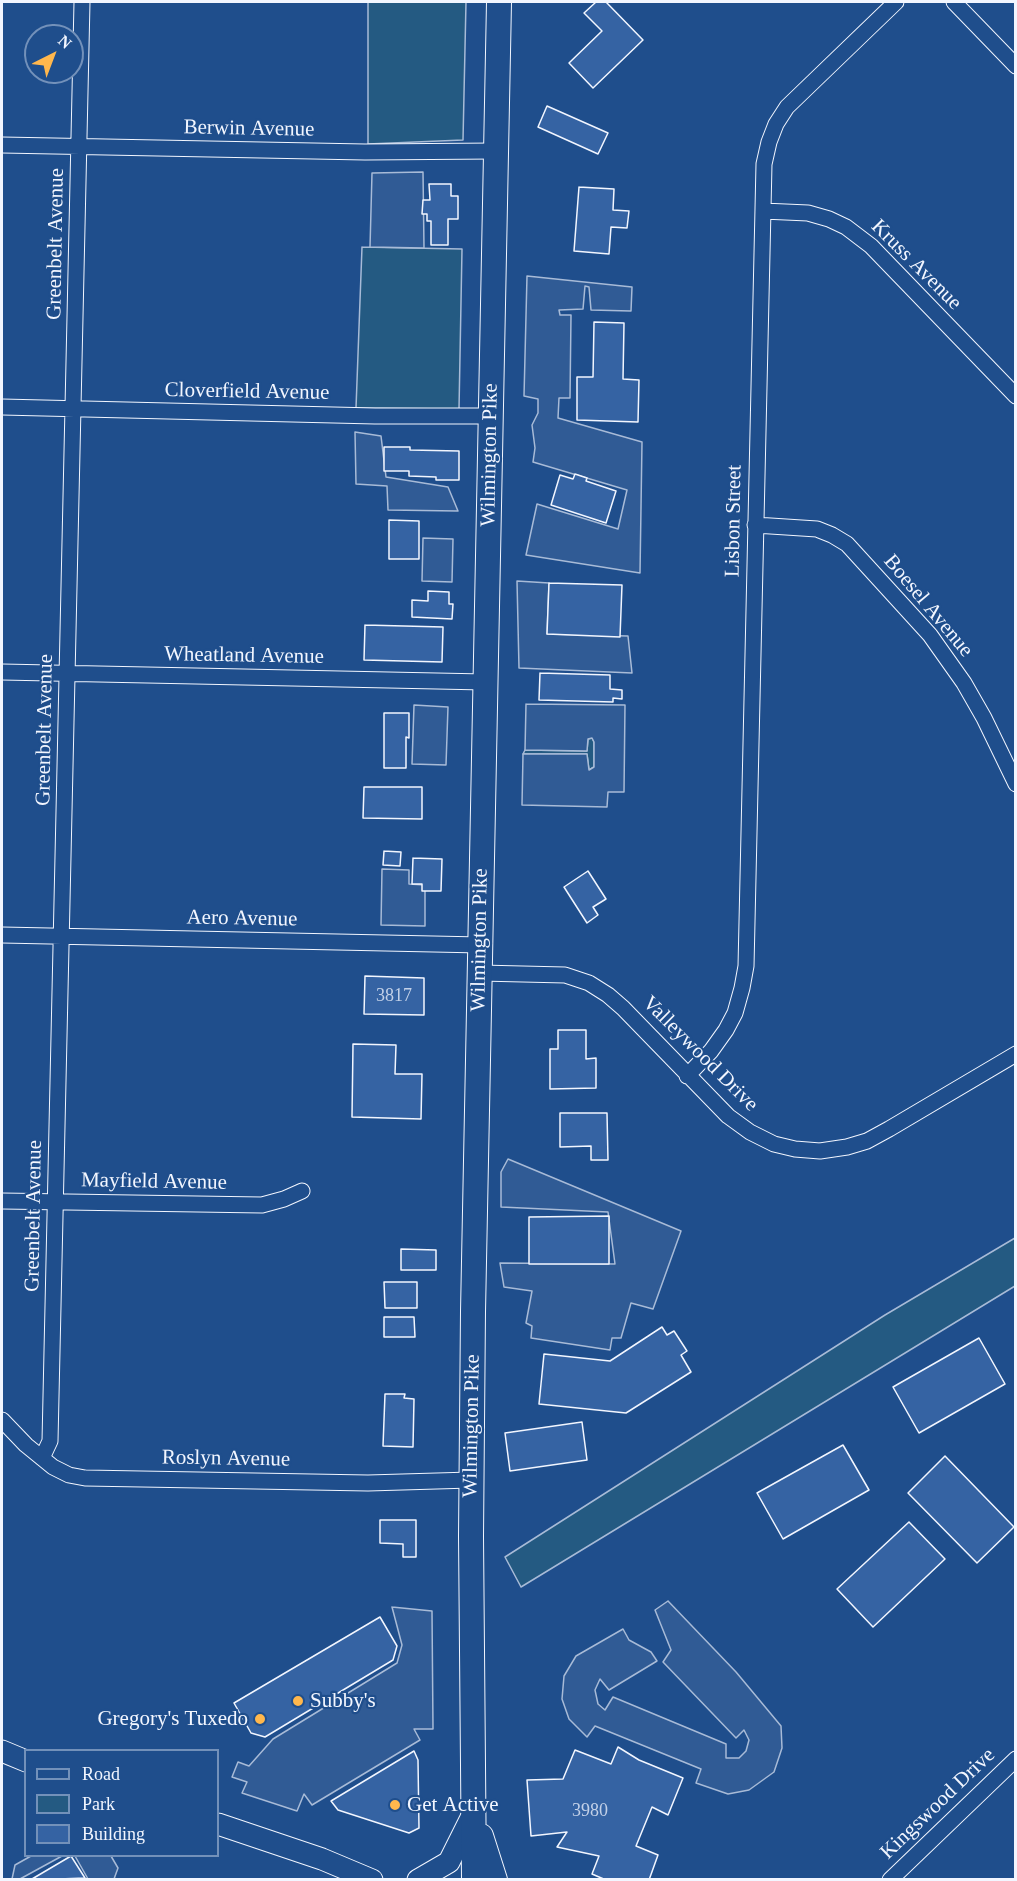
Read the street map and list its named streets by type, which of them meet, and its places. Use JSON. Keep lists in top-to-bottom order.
{
  "streets": {
    "main road": ["Wilmington Pike"],
    "street": [
      "Berwin Avenue",
      "Greenbelt Avenue",
      "Kruss Avenue",
      "Cloverfield Avenue",
      "Lisbon Street",
      "Boesel Avenue",
      "Wheatland Avenue",
      "Aero Avenue",
      "Valleywood Drive",
      "Mayfield Avenue",
      "Roslyn Avenue",
      "Kingswood Drive"
    ]
  },
  "crossings": [
    ["Berwin Avenue", "Greenbelt Avenue"],
    ["Berwin Avenue", "Wilmington Pike"],
    ["Greenbelt Avenue", "Cloverfield Avenue"],
    ["Greenbelt Avenue", "Wheatland Avenue"],
    ["Greenbelt Avenue", "Aero Avenue"],
    ["Greenbelt Avenue", "Mayfield Avenue"],
    ["Greenbelt Avenue", "Roslyn Avenue"],
    ["Kruss Avenue", "Lisbon Street"],
    ["Cloverfield Avenue", "Wilmington Pike"],
    ["Wilmington Pike", "Wheatland Avenue"],
    ["Wilmington Pike", "Aero Avenue"],
    ["Wilmington Pike", "Valleywood Drive"],
    ["Wilmington Pike", "Roslyn Avenue"],
    ["Lisbon Street", "Boesel Avenue"],
    ["Lisbon Street", "Valleywood Drive"]
  ],
  "places": ["Subby's", "Gregory's Tuxedo", "Get Active"],
  "house_numbers": ["3817", "3980"],
  "legend": ["Road", "Park", "Building"],
  "north": "top right"
}
